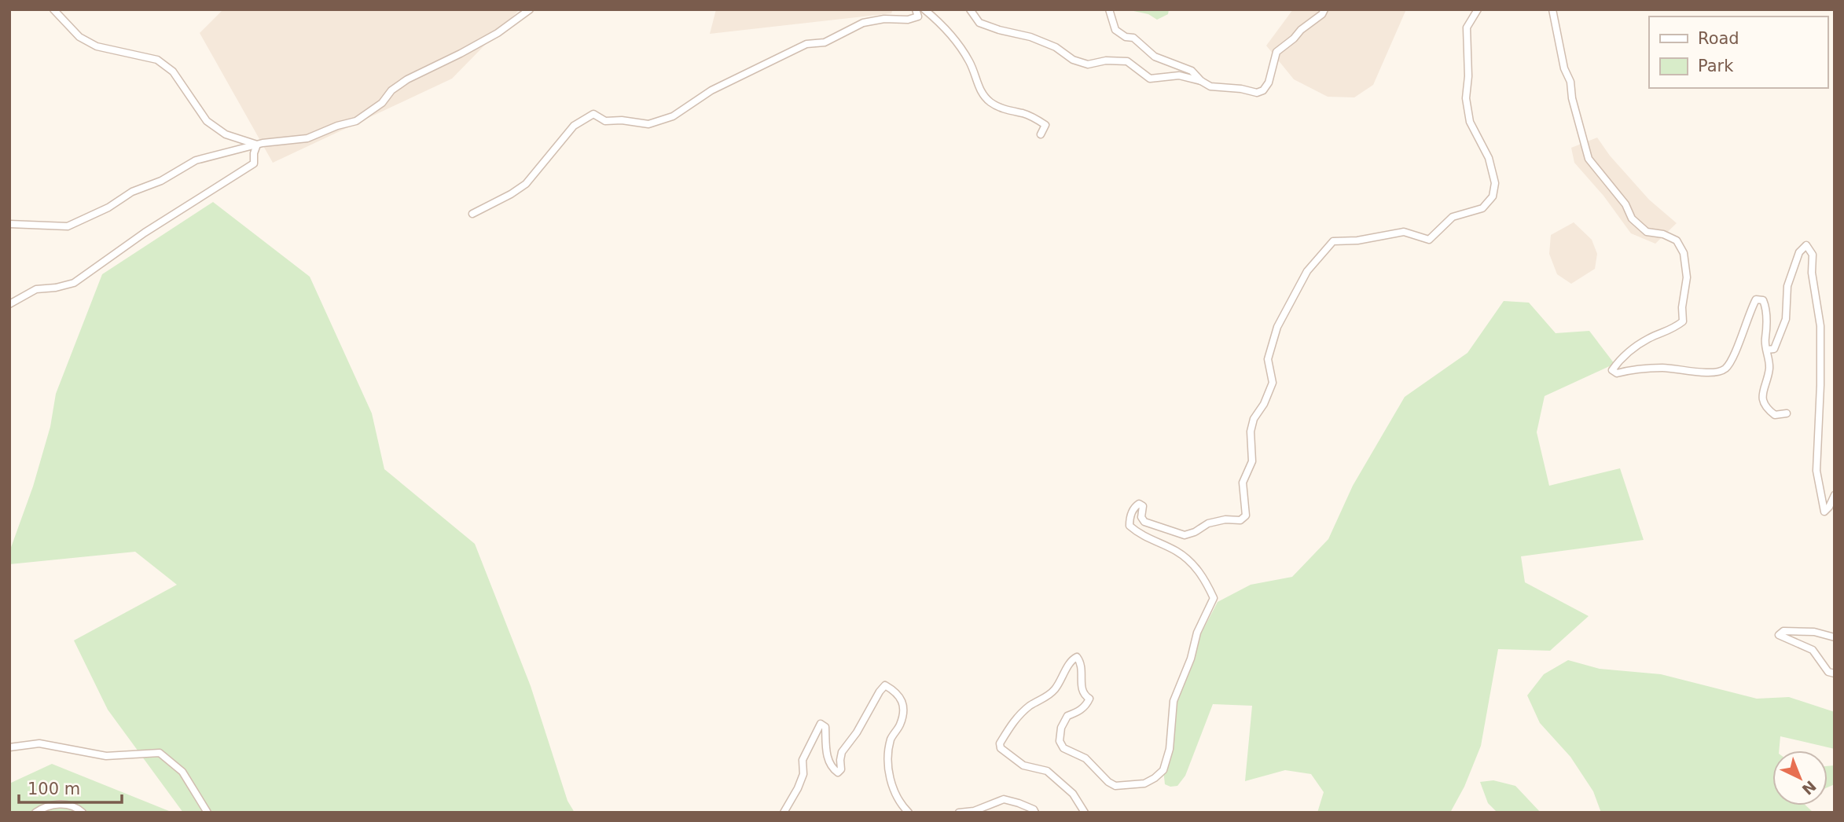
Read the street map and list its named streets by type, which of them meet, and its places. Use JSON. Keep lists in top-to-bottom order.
{
  "legend": ["Road", "Park"],
  "scale_bar": "100 m",
  "north": "bottom right"
}
